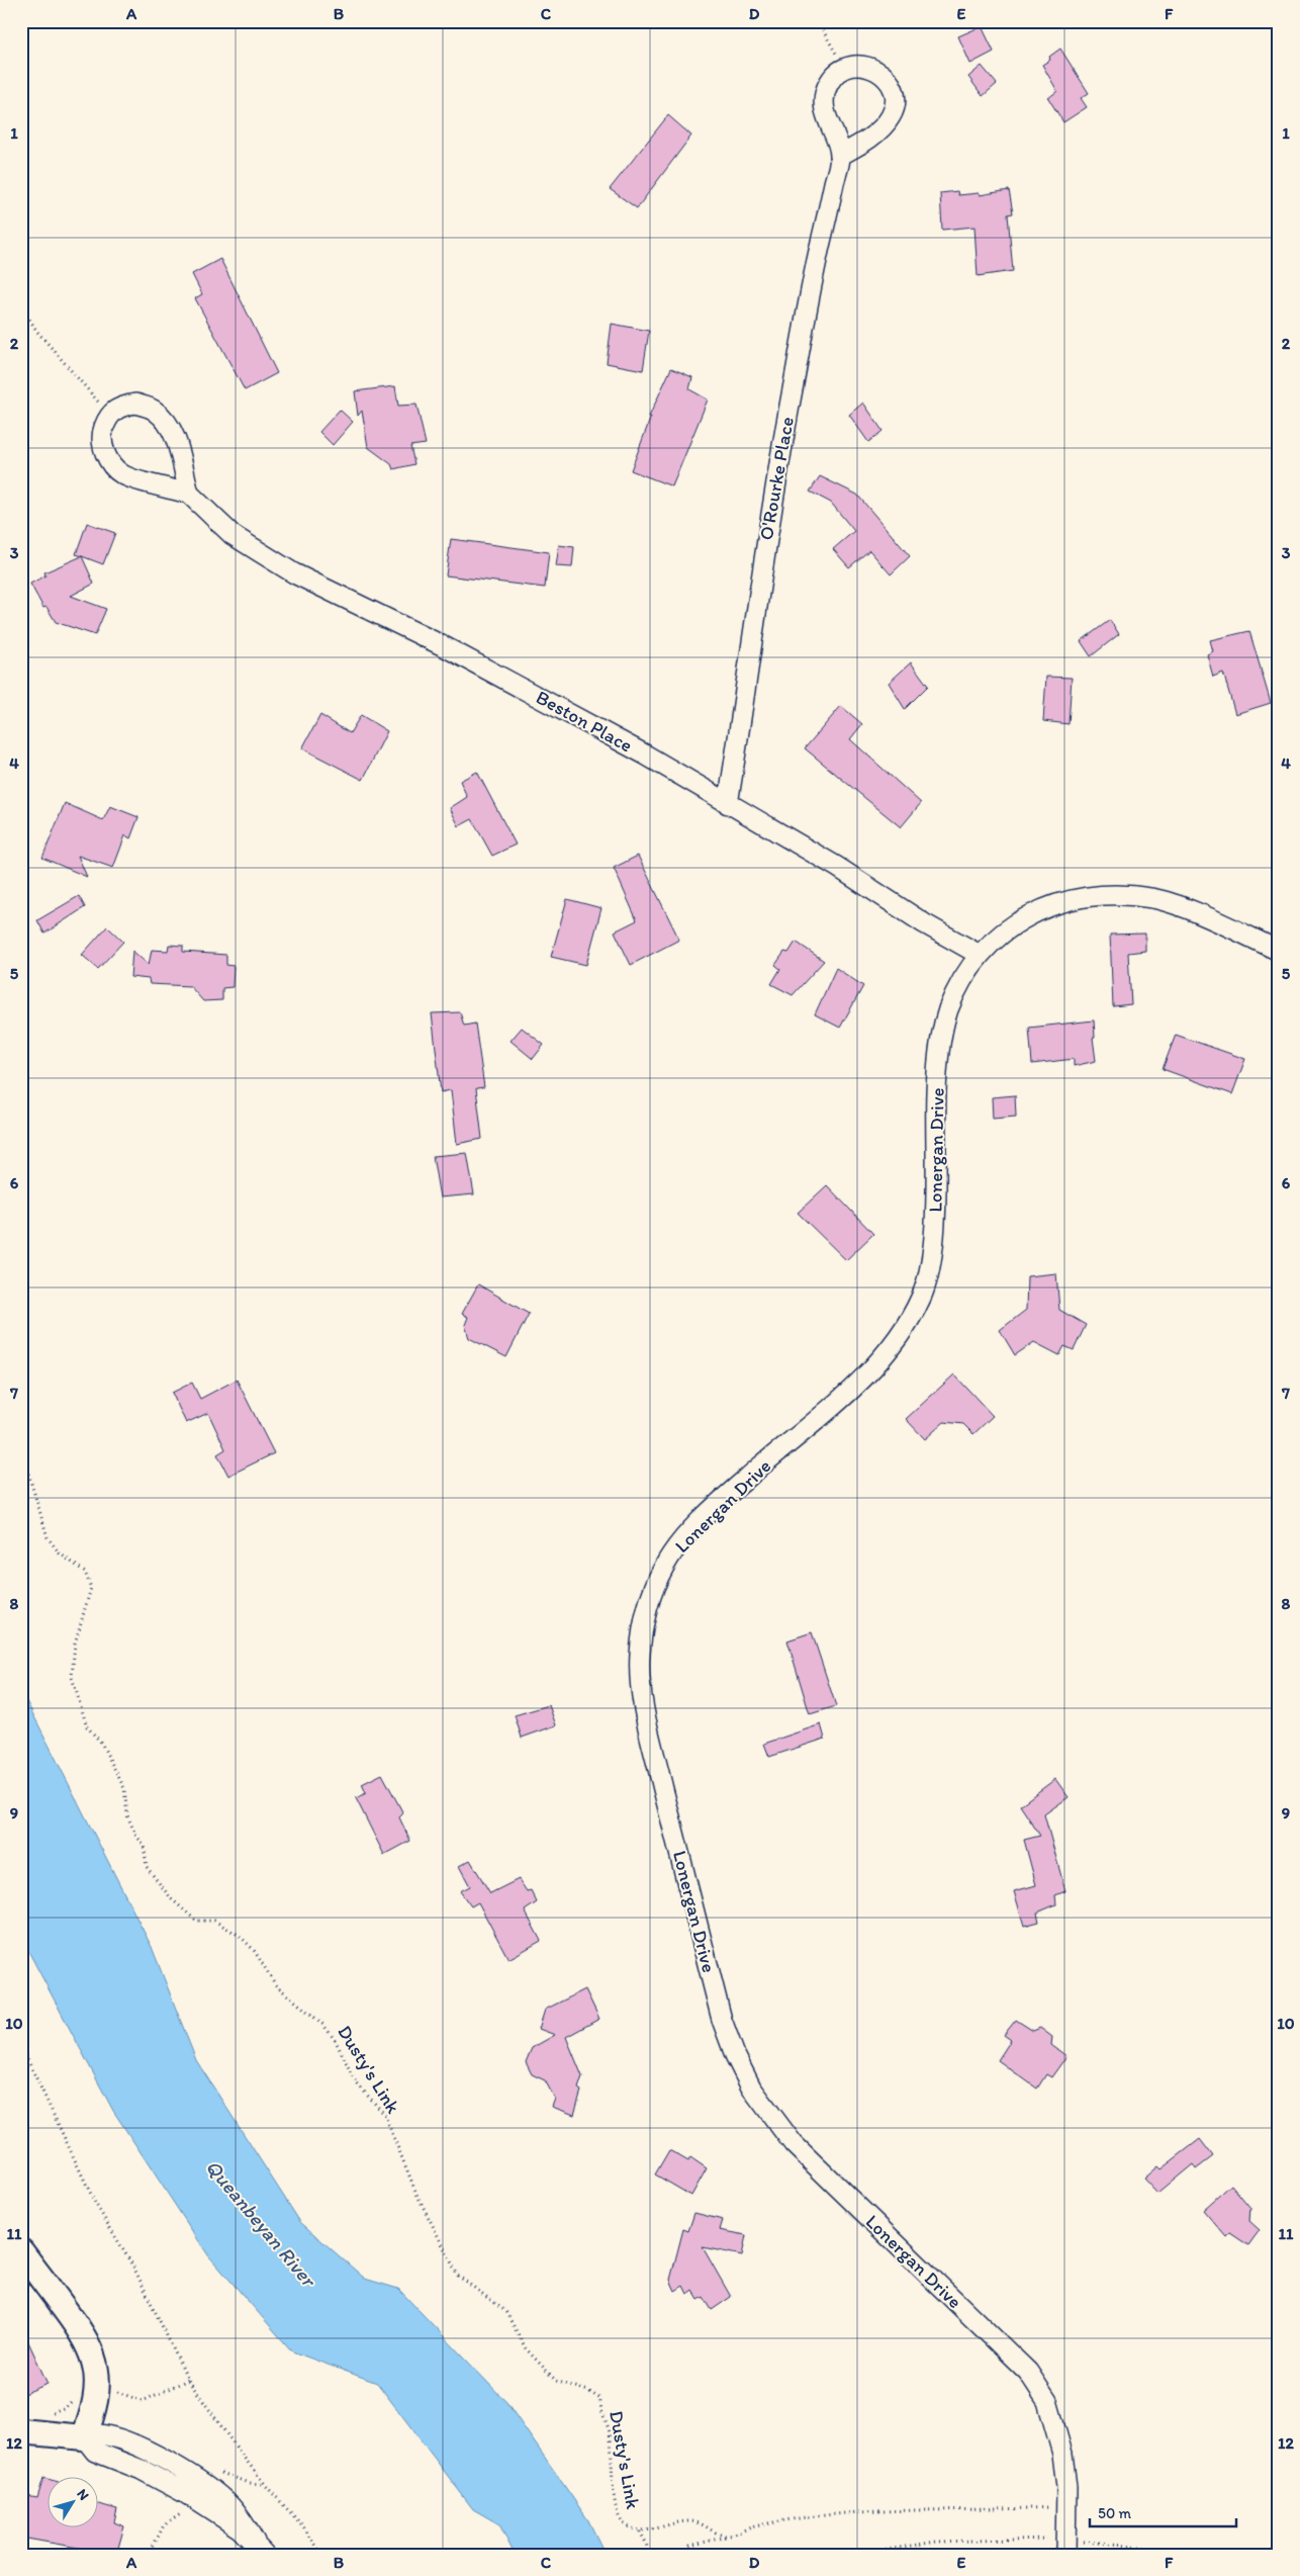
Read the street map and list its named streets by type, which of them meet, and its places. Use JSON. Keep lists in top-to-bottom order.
{
  "streets": {
    "street": ["O'Rourke Place", "Beston Place", "Lonergan Drive"],
    "path": ["Dusty's Link"]
  },
  "crossings": [
    ["O'Rourke Place", "Beston Place"],
    ["Beston Place", "Lonergan Drive"]
  ],
  "water": ["Queanbeyan River"],
  "scale_bar": "50 m",
  "north": "top right",
  "grid": {
    "columns": [
      "A",
      "B",
      "C",
      "D",
      "E",
      "F"
    ],
    "rows": [
      "1",
      "2",
      "3",
      "4",
      "5",
      "6",
      "7",
      "8",
      "9",
      "10",
      "11",
      "12"
    ]
  }
}
